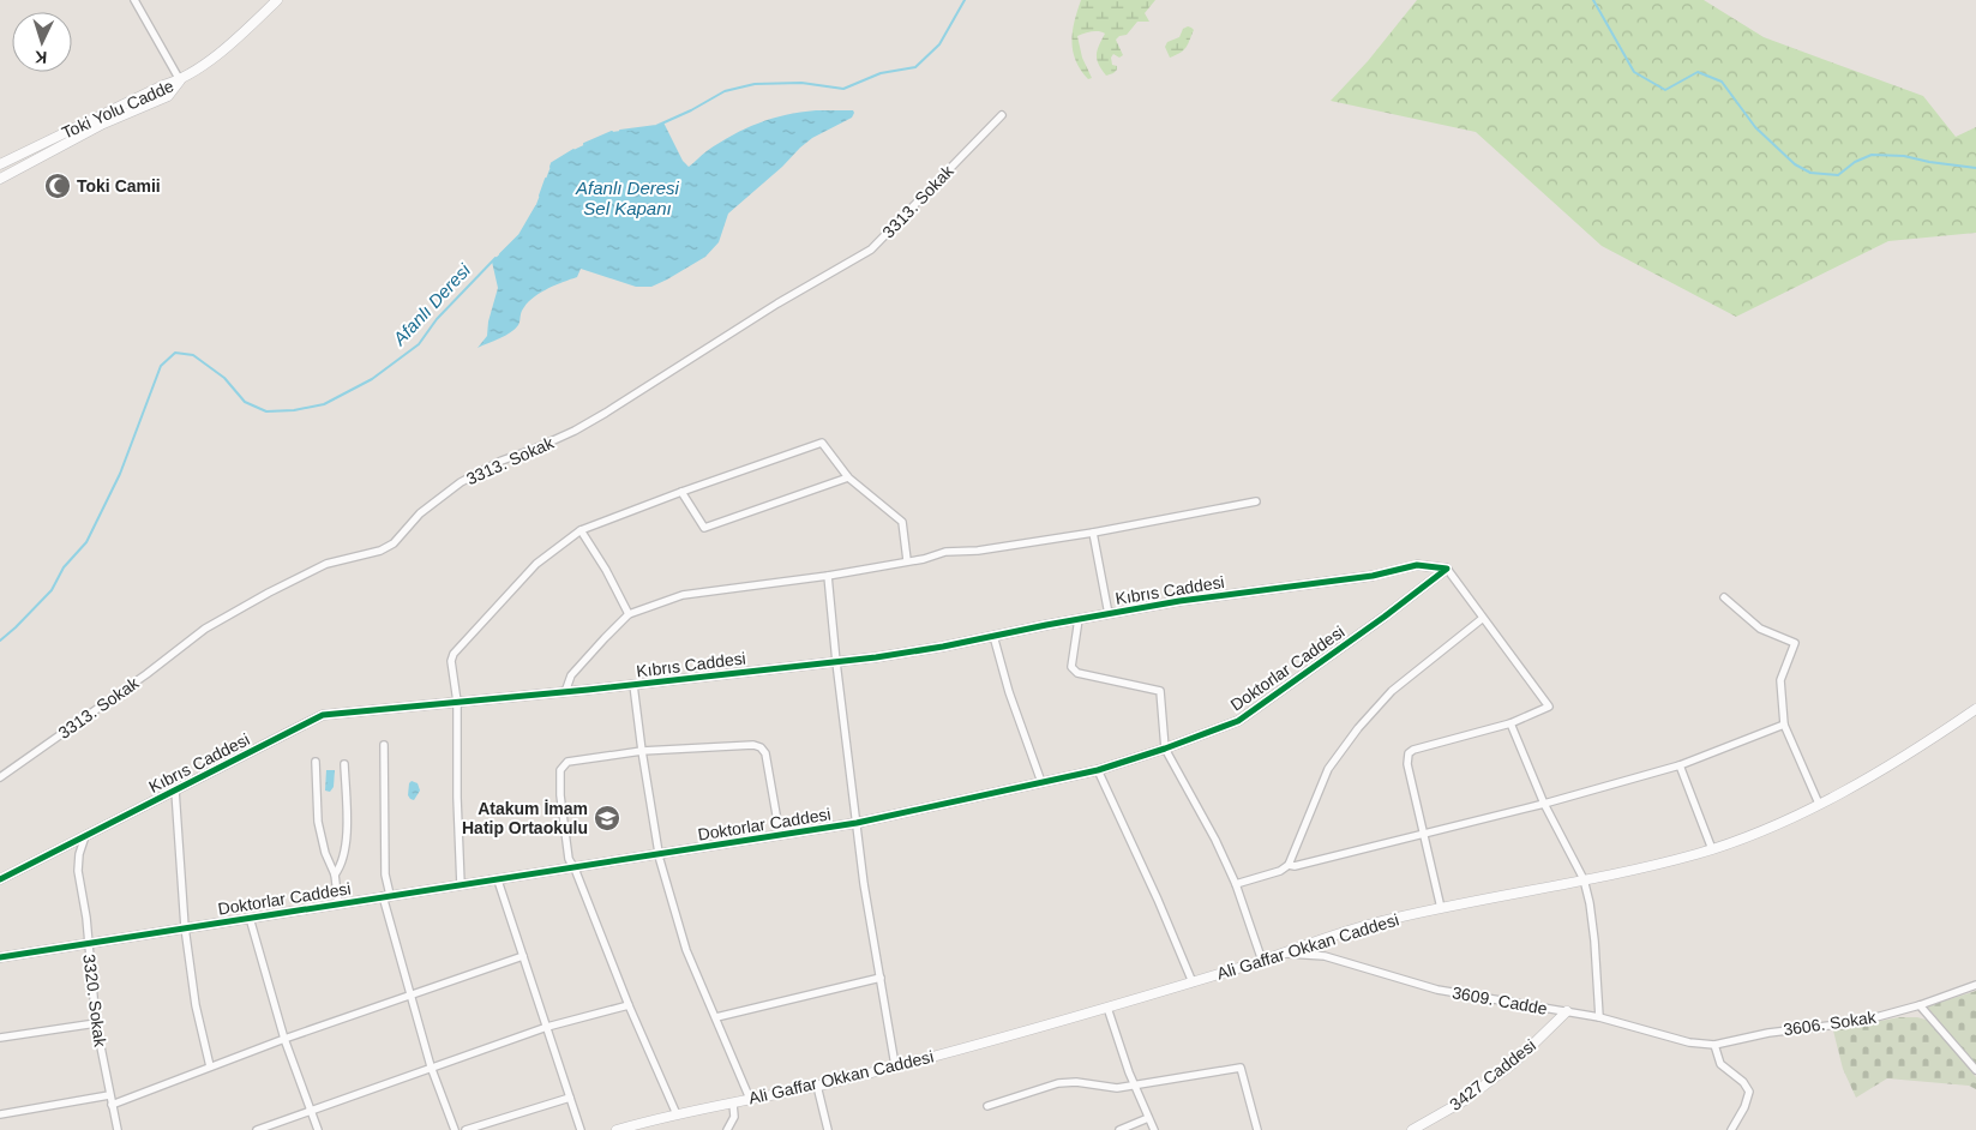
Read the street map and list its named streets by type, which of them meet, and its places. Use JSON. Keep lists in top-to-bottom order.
{
  "streets": {
    "street": [
      "Toki Yolu Cadde",
      "3313. Sokak",
      "Kıbrıs Caddesi",
      "Doktorlar Caddesi",
      "Ali Gaffar Okkan Caddesi",
      "3320. Sokak",
      "3609. Cadde",
      "3606. Sokak",
      "3427 Caddesi"
    ]
  },
  "crossings": [
    ["Kıbrıs Caddesi", "Doktorlar Caddesi"],
    ["Kıbrıs Caddesi", "3320. Sokak"],
    ["Doktorlar Caddesi", "3320. Sokak"],
    ["Ali Gaffar Okkan Caddesi", "3609. Cadde"],
    ["3609. Cadde", "3606. Sokak"],
    ["3609. Cadde", "3427 Caddesi"]
  ],
  "water": ["Afanlı Deresi Sel Kapanı", "Afanlı Deresi"],
  "places": {
    "mosque": ["Toki Camii"],
    "school or university": ["Atakum İmam Hatip Ortaokulu"]
  },
  "north": "bottom"
}
